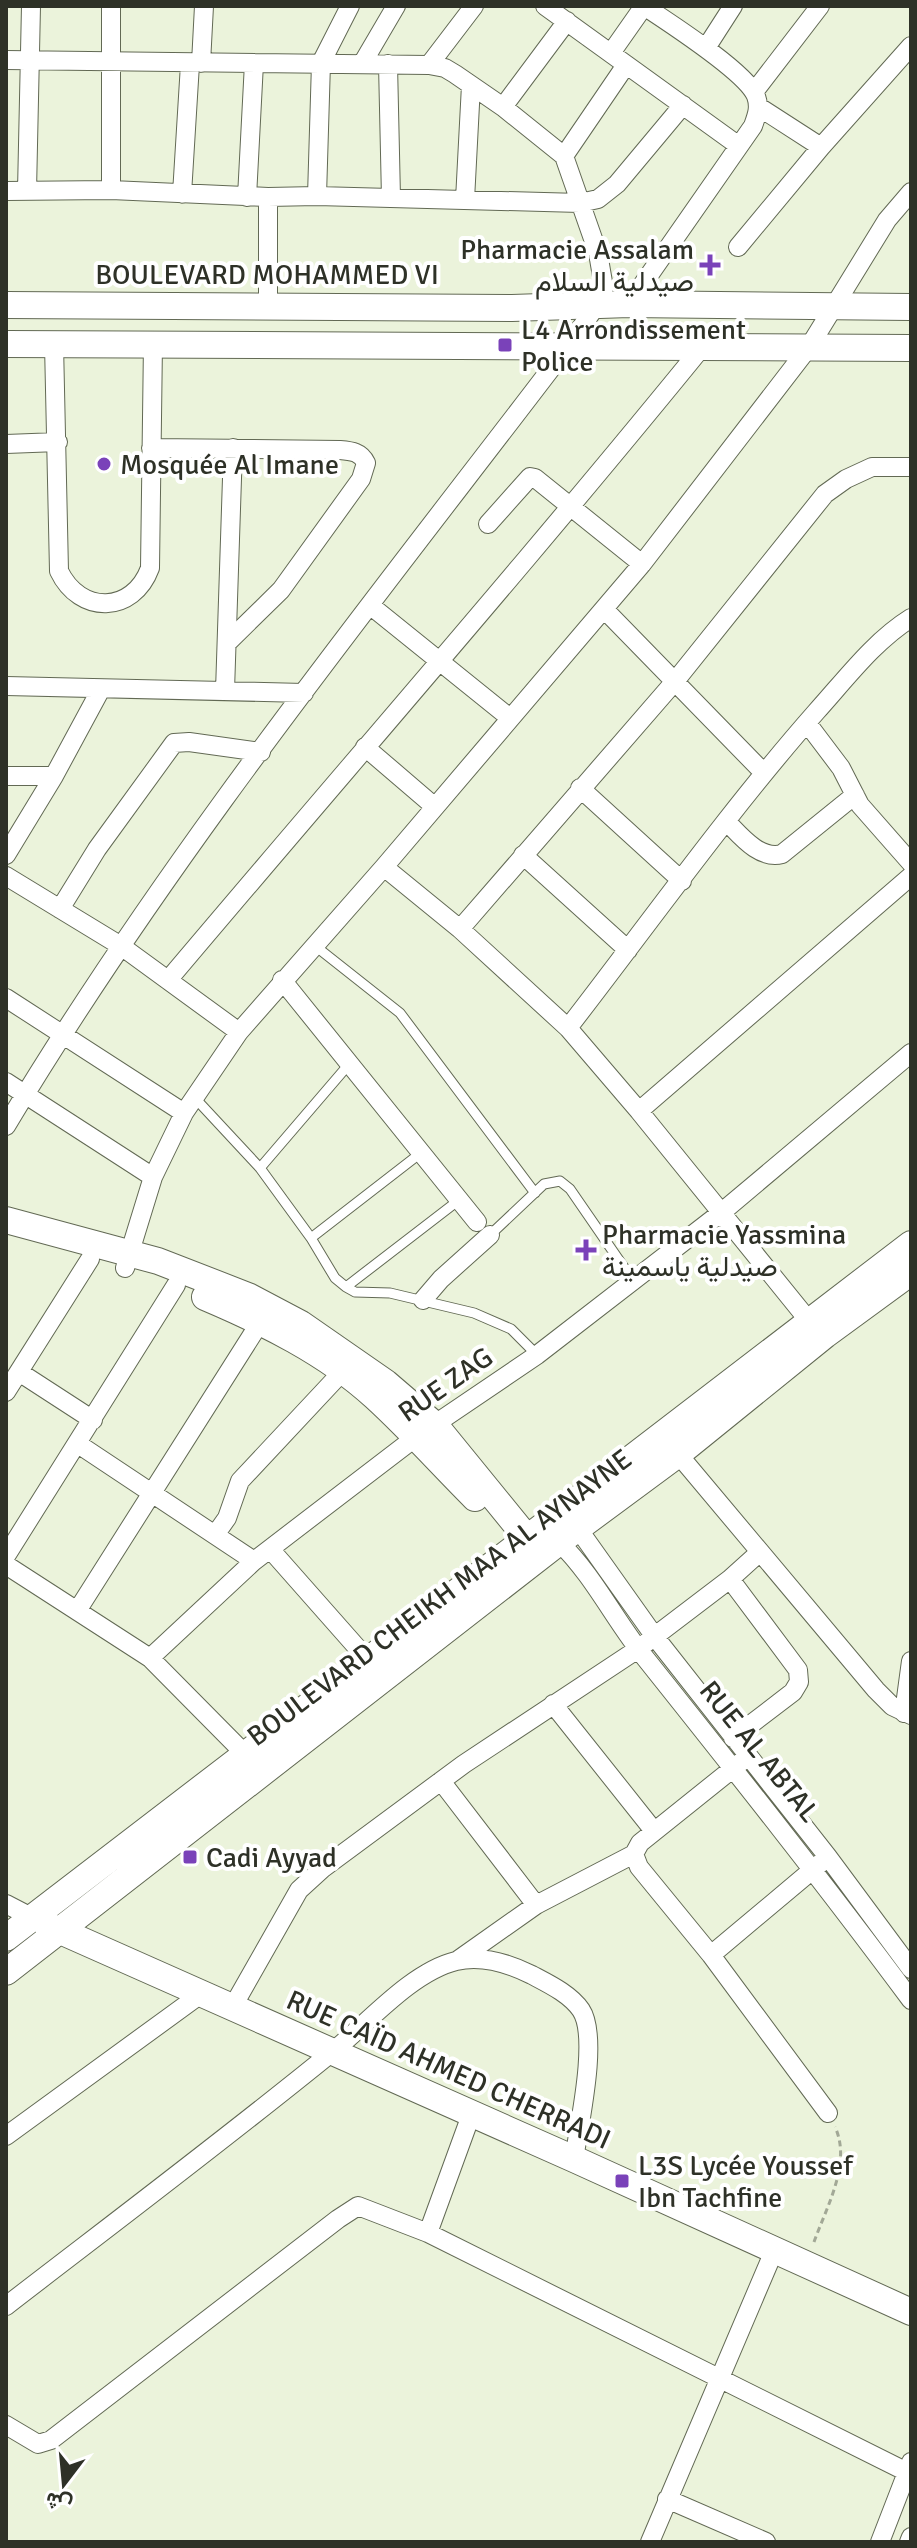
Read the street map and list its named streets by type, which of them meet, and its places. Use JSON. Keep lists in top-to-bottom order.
{
  "streets": {
    "street": [
      "BOULEVARD MOHAMMED VI",
      "RUE ZAG",
      "BOULEVARD CHEIKH MAA AL AYNAYNE",
      "RUE AL ABTAL",
      "RUE CAÏD AHMED CHERRADI"
    ]
  },
  "crossings": [
    ["BOULEVARD CHEIKH MAA AL AYNAYNE", "RUE AL ABTAL"],
    ["BOULEVARD CHEIKH MAA AL AYNAYNE", "RUE CAÏD AHMED CHERRADI"]
  ],
  "places": {
    "health": ["Pharmacie Assalam صيدلية السلام", "Pharmacie Yassmina صيدلية ياسمينة"],
    "transit": ["L4 Arrondissement Police", "Cadi Ayyad", "L3S Lycée Youssef Ibn Tachfine"],
    "other": ["Mosquée Al Imane"]
  },
  "north": "bottom"
}
